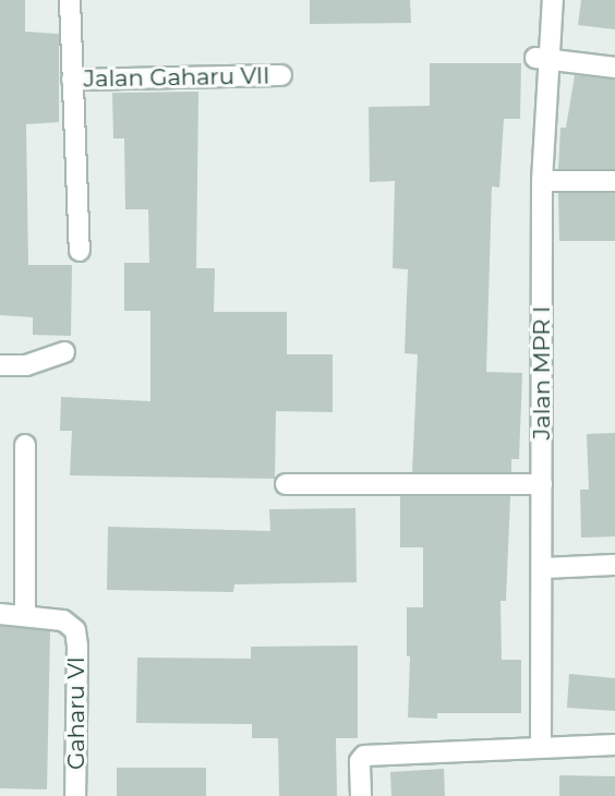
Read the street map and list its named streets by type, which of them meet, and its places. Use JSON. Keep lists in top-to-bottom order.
{
  "streets": {
    "street": ["Jalan Gaharu VII", "Jalan MPR I", "Gaharu VI"]
  }
}
